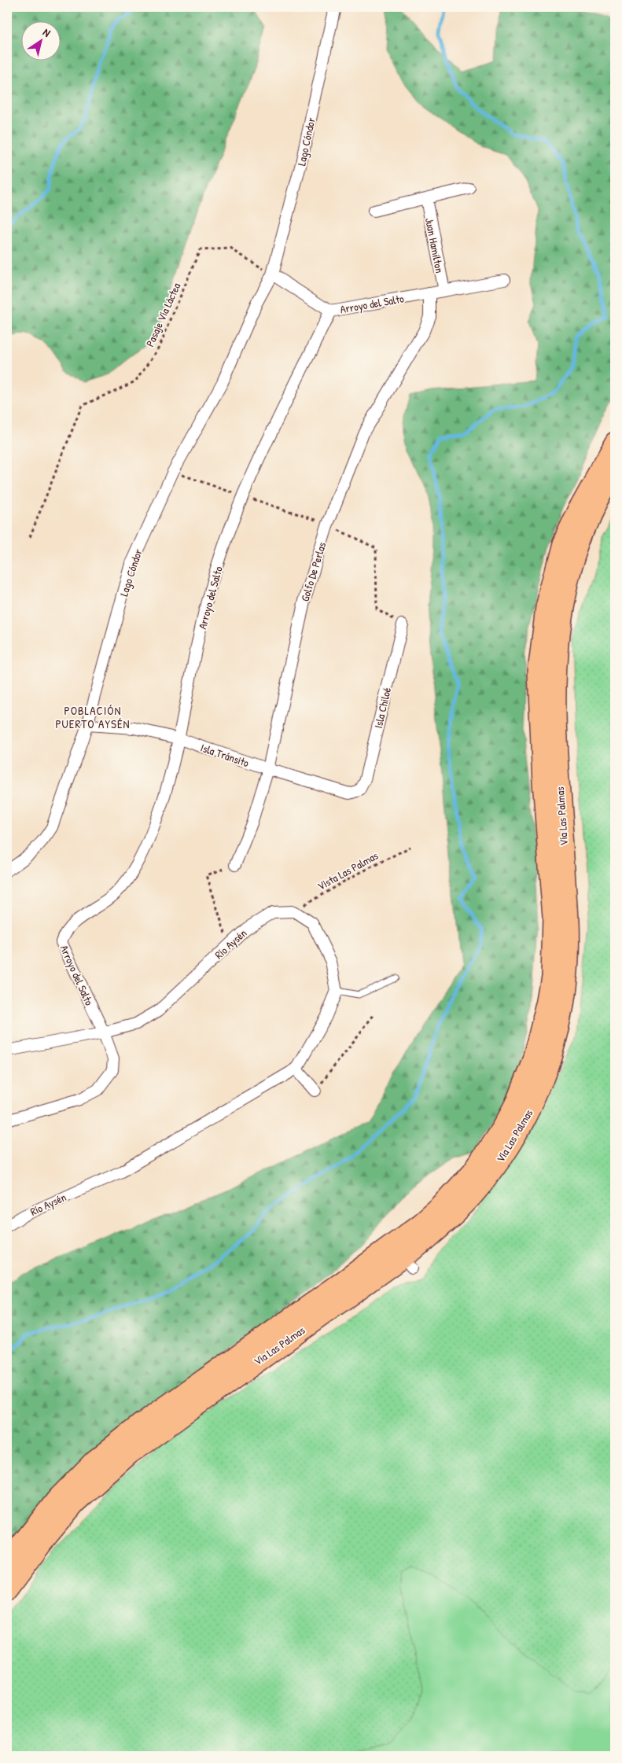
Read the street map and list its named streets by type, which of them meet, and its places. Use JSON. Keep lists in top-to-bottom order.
{
  "streets": {
    "highway": ["Vía Las Palmas"],
    "street": [
      "Lago Cóndor",
      "Juan Hamilton",
      "Arroyo del Salto",
      "Golfo De Perlas",
      "Isla Chiloé",
      "Isla Tránsito",
      "Río Aysén"
    ],
    "path": ["Pasaje Vía Láctea", "Vista Las Palmas"]
  },
  "crossings": [
    ["Lago Cóndor", "Pasaje Vía Láctea"],
    ["Lago Cóndor", "Isla Tránsito"],
    ["Juan Hamilton", "Arroyo del Salto"],
    ["Arroyo del Salto", "Golfo De Perlas"],
    ["Arroyo del Salto", "Isla Tránsito"],
    ["Arroyo del Salto", "Río Aysén"],
    ["Golfo De Perlas", "Isla Tránsito"],
    ["Isla Chiloé", "Isla Tránsito"],
    ["Vista Las Palmas", "Río Aysén"]
  ],
  "districts": ["POBLACIÓN PUERTO AYSÉN"],
  "north": "top right"
}
